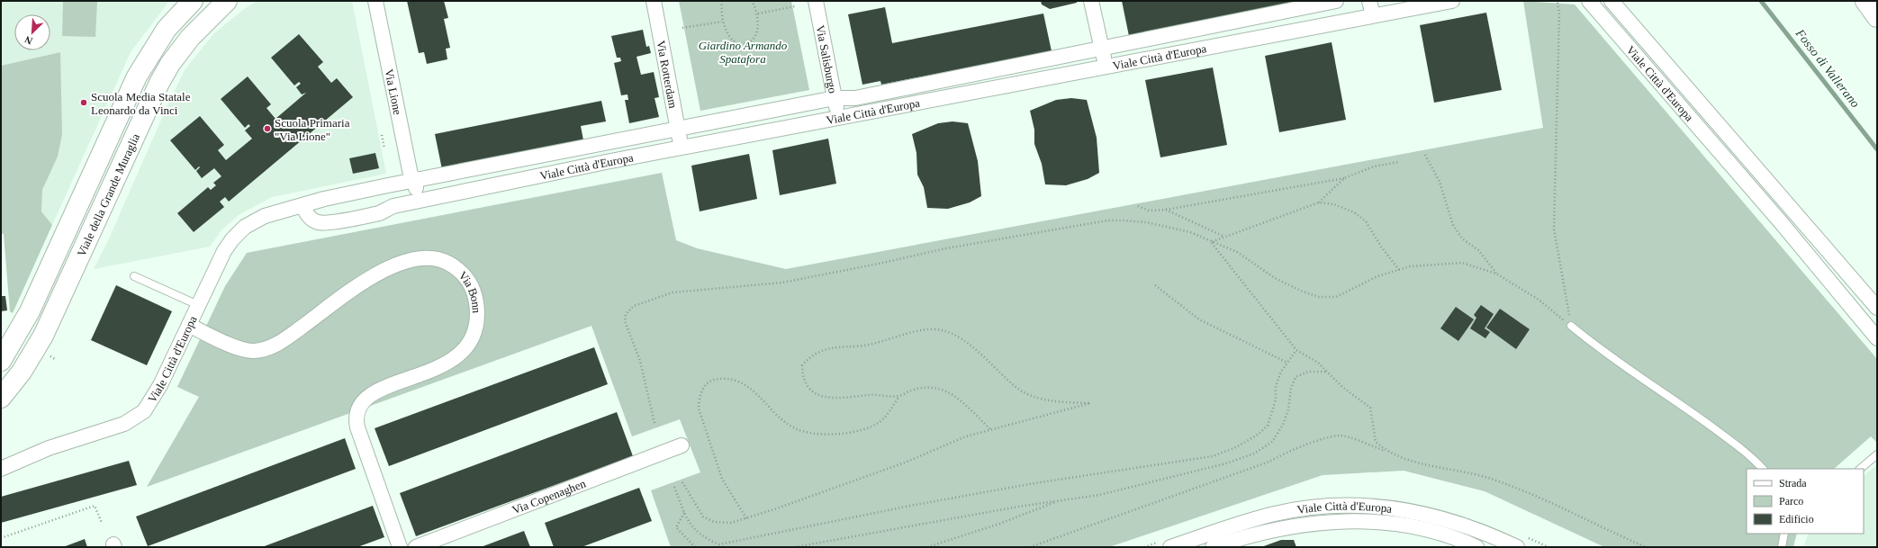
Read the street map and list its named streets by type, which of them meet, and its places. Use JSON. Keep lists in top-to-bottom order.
{
  "streets": {
    "street": [
      "Viale Città d'Europa",
      "Via Salisburgo",
      "Via Rotterdam",
      "Via Lione",
      "Viale della Grande Muraglia",
      "Via Bonn",
      "Via Copenaghen"
    ]
  },
  "crossings": [
    ["Viale Città d'Europa", "Via Salisburgo"],
    ["Viale Città d'Europa", "Via Rotterdam"],
    ["Viale Città d'Europa", "Via Lione"],
    ["Viale Città d'Europa", "Via Bonn"]
  ],
  "water": ["Fosso di Vallerano"],
  "parks": ["Giardino Armando Spatafora"],
  "places": ["Scuola Media Statale Leonardo da Vinci", "Scuola Primaria \"Via Lione\""],
  "legend": ["Strada", "Parco", "Edificio"],
  "north": "bottom left"
}
